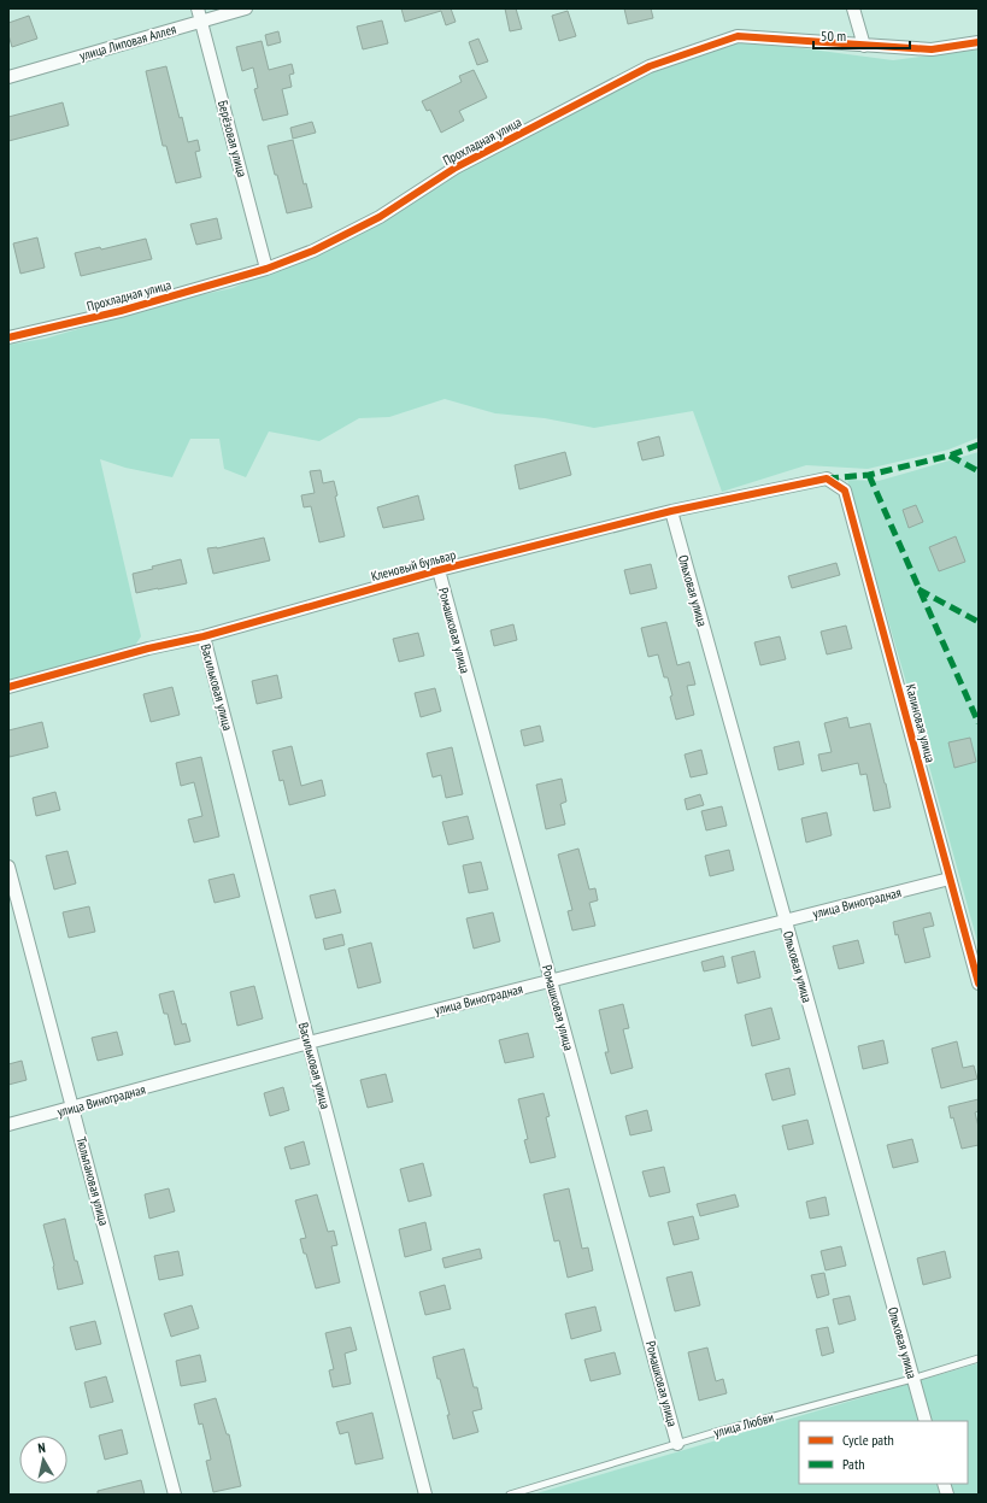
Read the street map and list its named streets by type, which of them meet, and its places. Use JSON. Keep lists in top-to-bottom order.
{
  "streets": {
    "street": [
      "улица Липовая Аллея",
      "Берёзовая улица",
      "Прохладная улица",
      "Кленовый бульвар",
      "Ольховая улица",
      "Ромашковая улица",
      "Васильковая улица",
      "Калиновая улица",
      "улица Виноградная",
      "Тюльпановая улица"
    ],
    "lane": ["улица Любви"]
  },
  "crossings": [
    ["улица Липовая Аллея", "Берёзовая улица"],
    ["Берёзовая улица", "Прохладная улица"],
    ["Кленовый бульвар", "Ольховая улица"],
    ["Кленовый бульвар", "Ромашковая улица"],
    ["Кленовый бульвар", "Васильковая улица"],
    ["Кленовый бульвар", "Калиновая улица"],
    ["Ольховая улица", "улица Виноградная"],
    ["Ольховая улица", "улица Любви"],
    ["Ромашковая улица", "улица Виноградная"],
    ["Ромашковая улица", "улица Любви"],
    ["Васильковая улица", "улица Виноградная"],
    ["Калиновая улица", "улица Виноградная"],
    ["улица Виноградная", "Тюльпановая улица"]
  ],
  "legend": ["Cycle path", "Path"],
  "scale_bar": "50 m",
  "north": "top"
}
